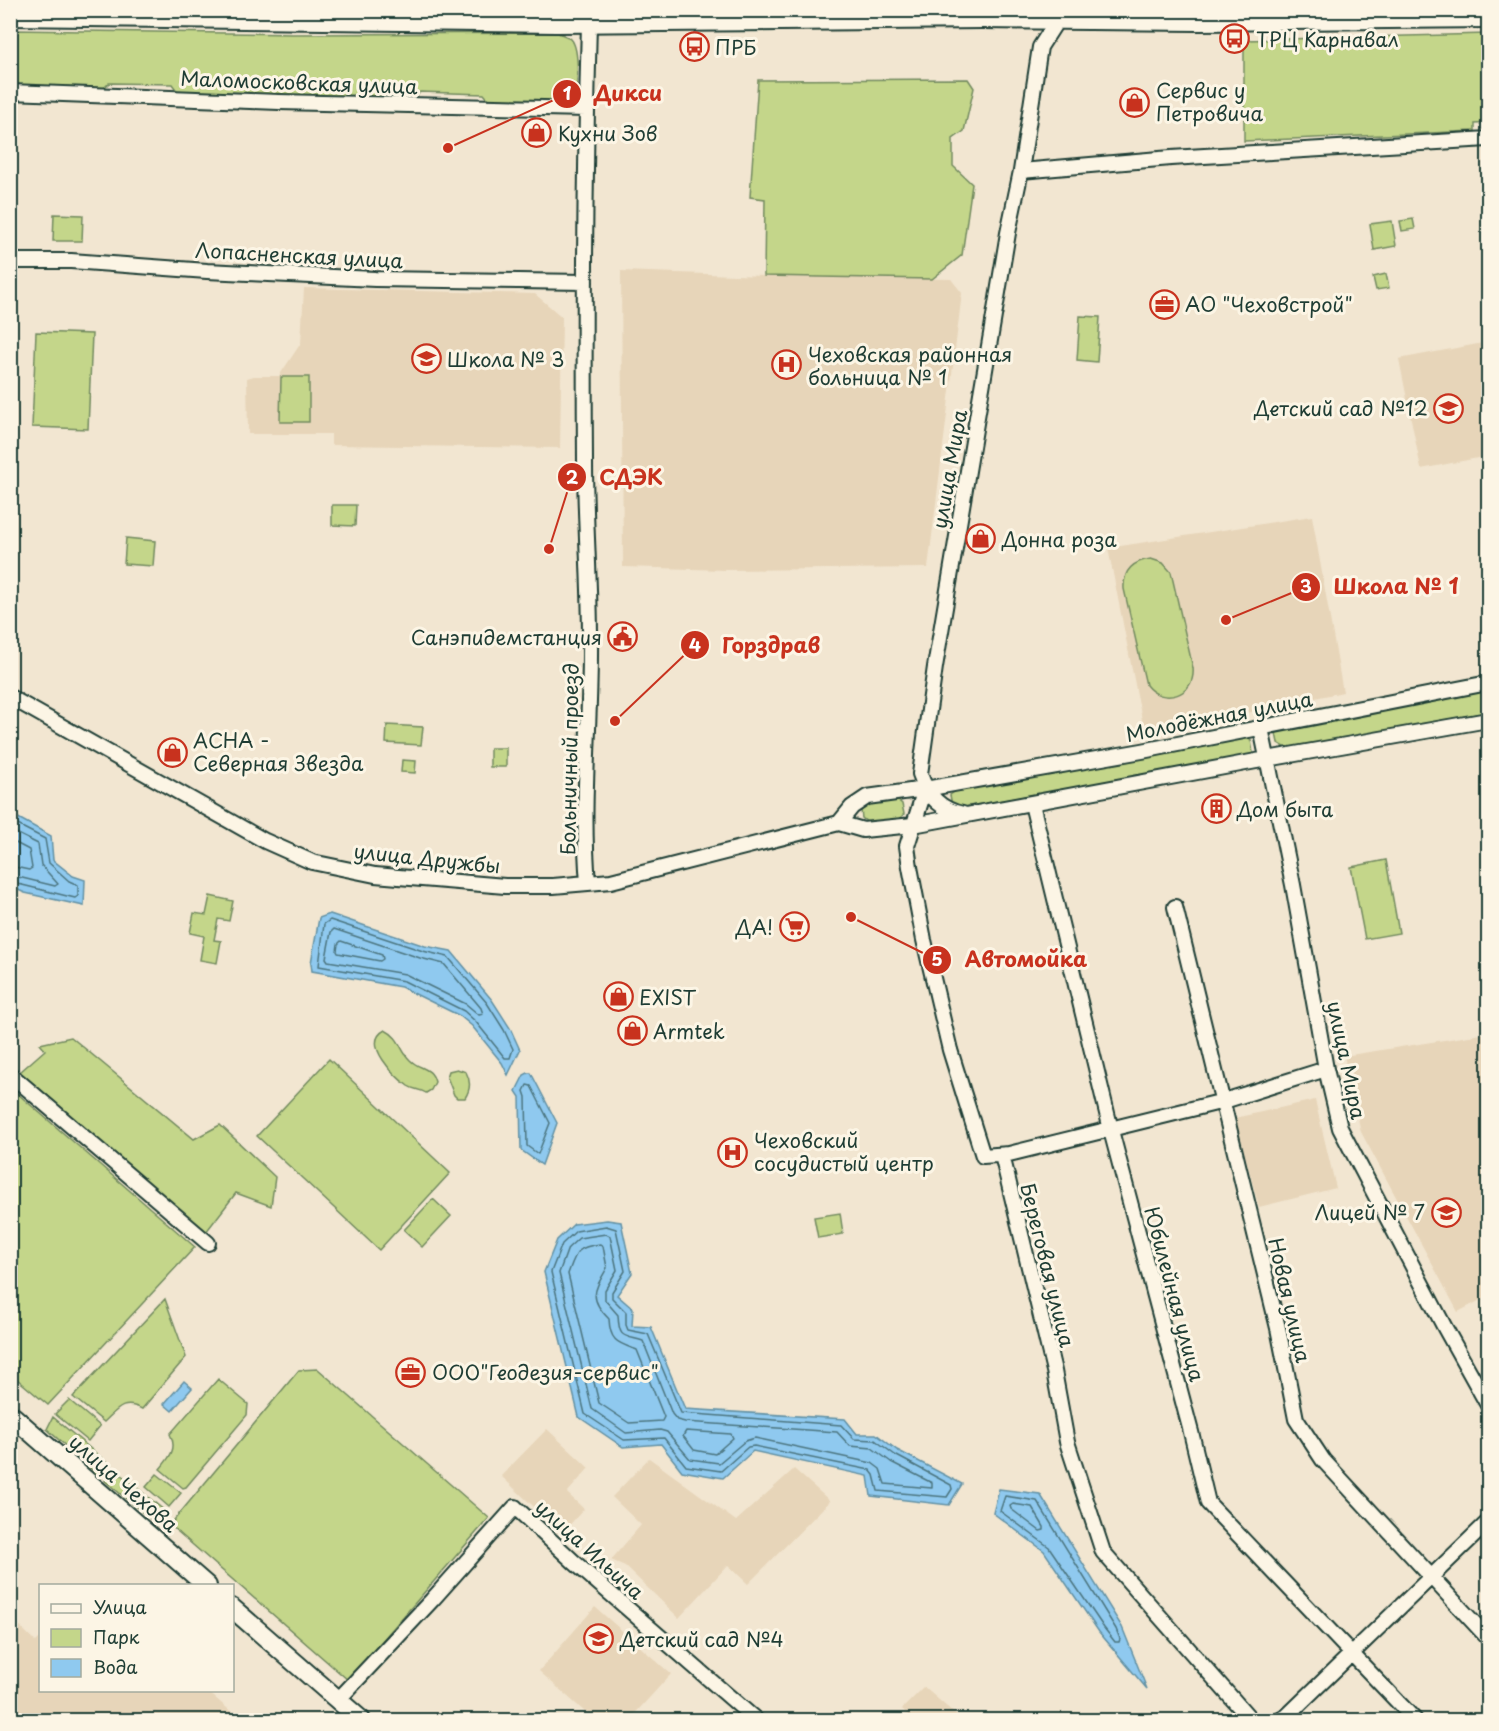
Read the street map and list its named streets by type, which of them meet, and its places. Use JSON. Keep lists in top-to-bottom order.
{
  "streets": {
    "main road": ["улица Чехова"],
    "street": [
      "Маломосковская улица",
      "Лопасненская улица",
      "улица Мира",
      "Молодёжная улица",
      "Больничный проезд",
      "улица Дружбы",
      "Береговая улица",
      "Юбилейная улица",
      "Новая улица",
      "улица Ильича"
    ]
  },
  "crossings": [
    ["Маломосковская улица", "Больничный проезд"],
    ["Лопасненская улица", "Больничный проезд"],
    ["улица Мира", "Молодёжная улица"],
    ["Больничный проезд", "улица Дружбы"]
  ],
  "places": {
    "bus stop": ["ТРЦ Карнавал", "ПРБ"],
    "shop": [
      "Сервис у Петровича",
      "Кухни Зов",
      "Донна роза",
      "АСНА - Северная Звезда",
      "EXIST",
      "Armtek"
    ],
    "other": [
      "Дикси",
      "СДЭК",
      "Школа № 1",
      "Горздрав",
      "Автомойка"
    ],
    "office": ["АО \"Чеховстрой\"", "ООО\"Геодезия-сервис\""],
    "school or university": [
      "Школа № 3",
      "Детский сад №12",
      "Лицей № 7",
      "Детский сад №4"
    ],
    "hospital": ["Чеховская районная больница № 1", "Чеховский сосудистый центр"],
    "public building": ["Санэпидемстанция"],
    "building": ["Дом быта"],
    "supermarket": ["ДА!"]
  },
  "legend": ["Улица", "Парк", "Вода"]
}
